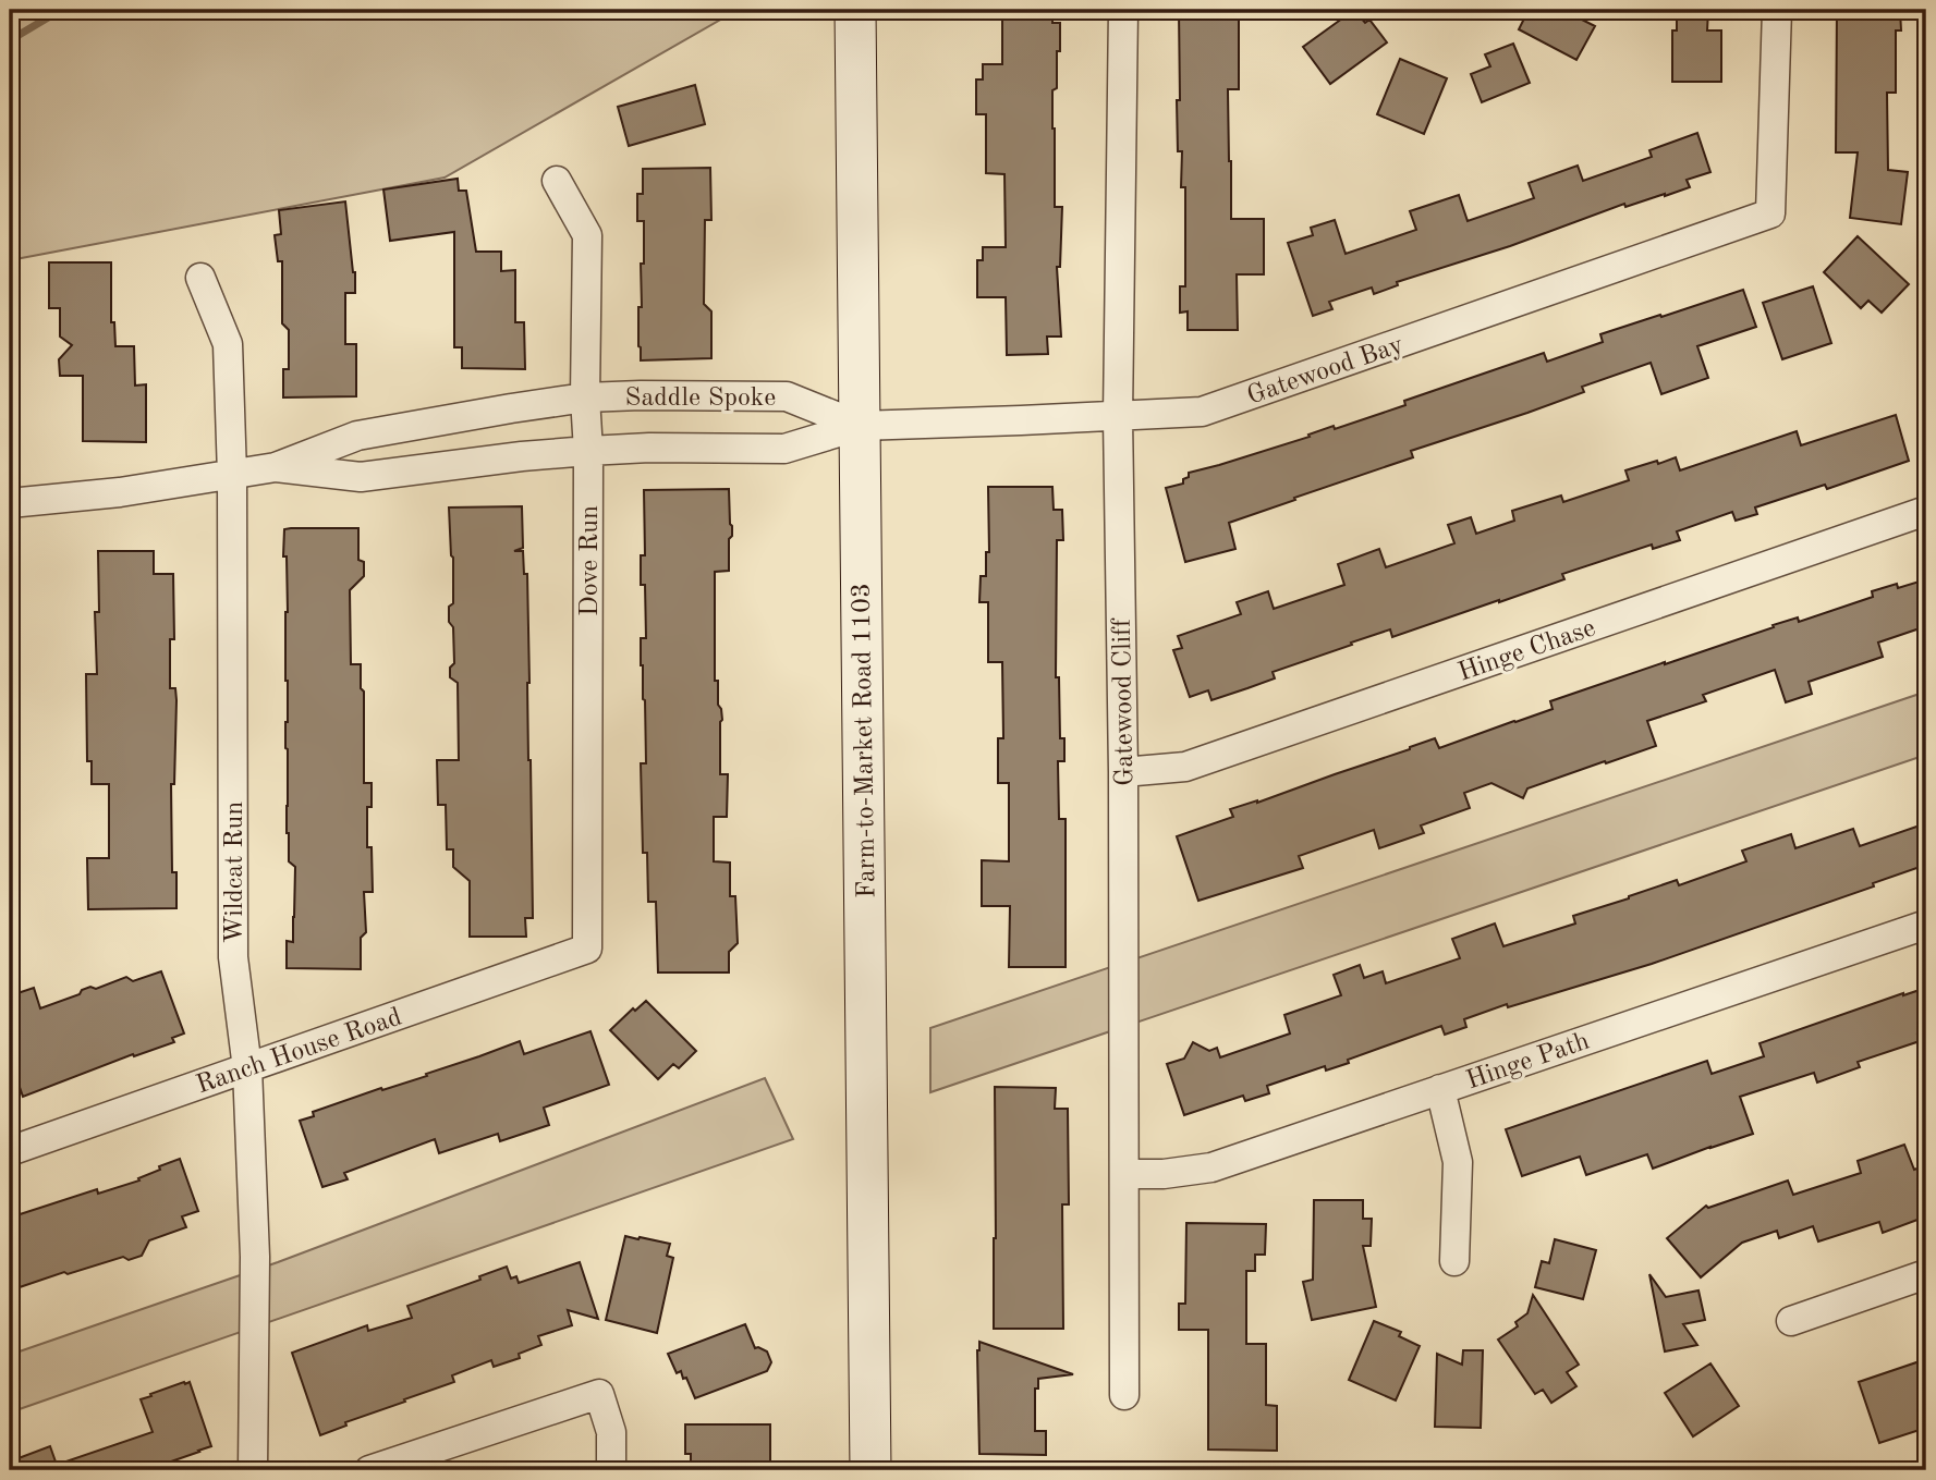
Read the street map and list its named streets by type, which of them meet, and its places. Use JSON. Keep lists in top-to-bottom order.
{
  "streets": {
    "main road": ["Farm-to-Market Road 1103"],
    "street": [
      "Gatewood Bay",
      "Saddle Spoke",
      "Dove Run",
      "Hinge Chase",
      "Gatewood Cliff",
      "Wildcat Run",
      "Ranch House Road",
      "Hinge Path"
    ]
  },
  "crossings": [
    ["Gatewood Bay", "Saddle Spoke"],
    ["Gatewood Bay", "Gatewood Cliff"],
    ["Gatewood Bay", "Farm-to-Market Road 1103"],
    ["Saddle Spoke", "Dove Run"],
    ["Saddle Spoke", "Farm-to-Market Road 1103"],
    ["Saddle Spoke", "Wildcat Run"],
    ["Dove Run", "Ranch House Road"],
    ["Hinge Chase", "Gatewood Cliff"],
    ["Gatewood Cliff", "Hinge Path"],
    ["Wildcat Run", "Ranch House Road"]
  ]
}
